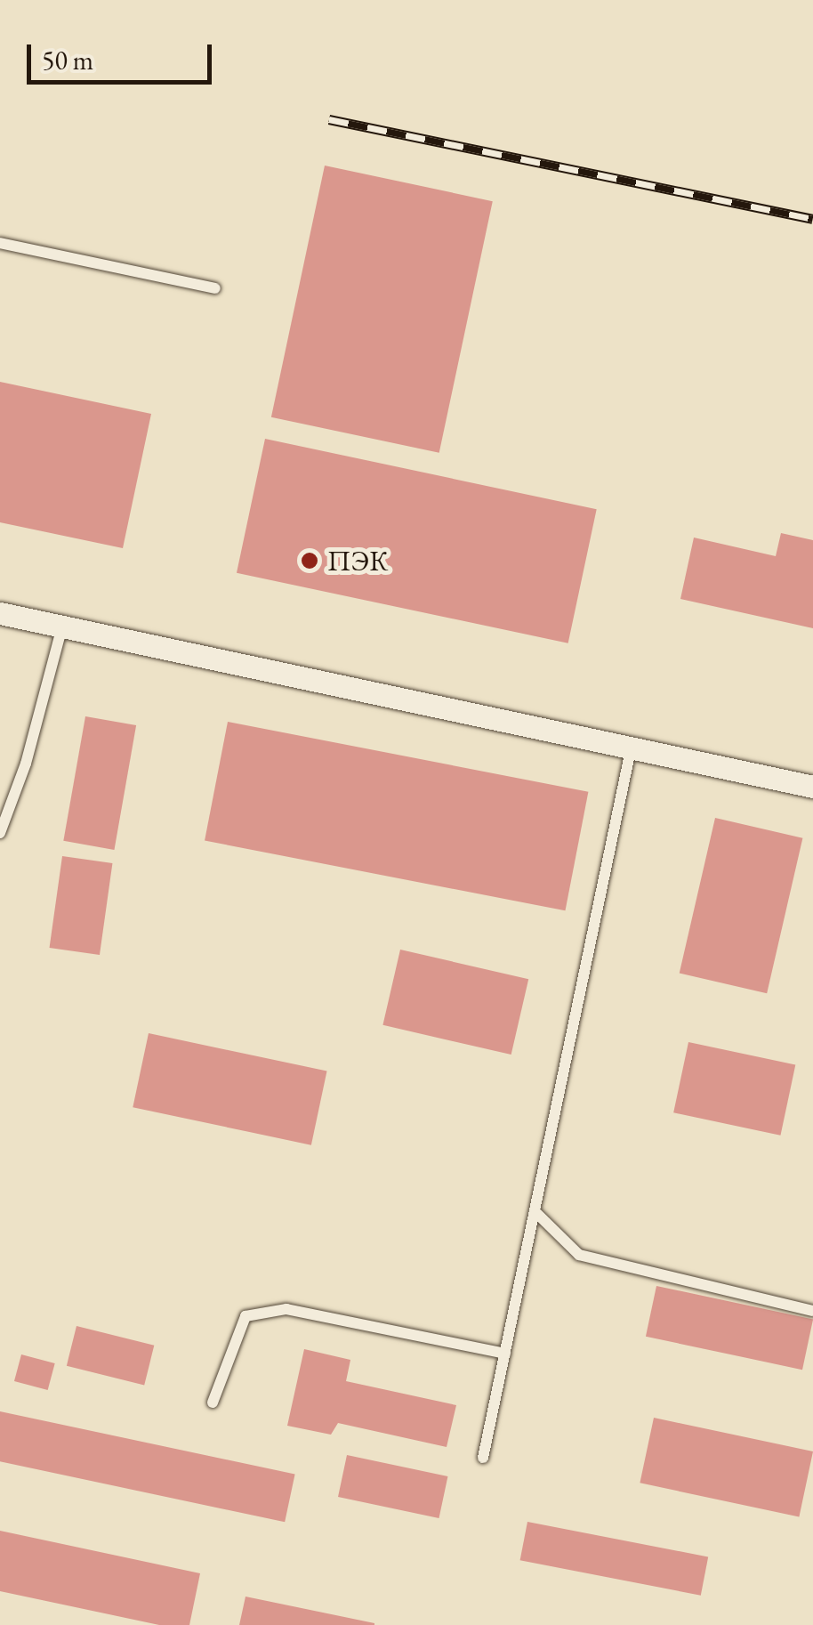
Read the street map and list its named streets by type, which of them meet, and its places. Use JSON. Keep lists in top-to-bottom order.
{
  "places": ["ПЭК"],
  "scale_bar": "50 m"
}
